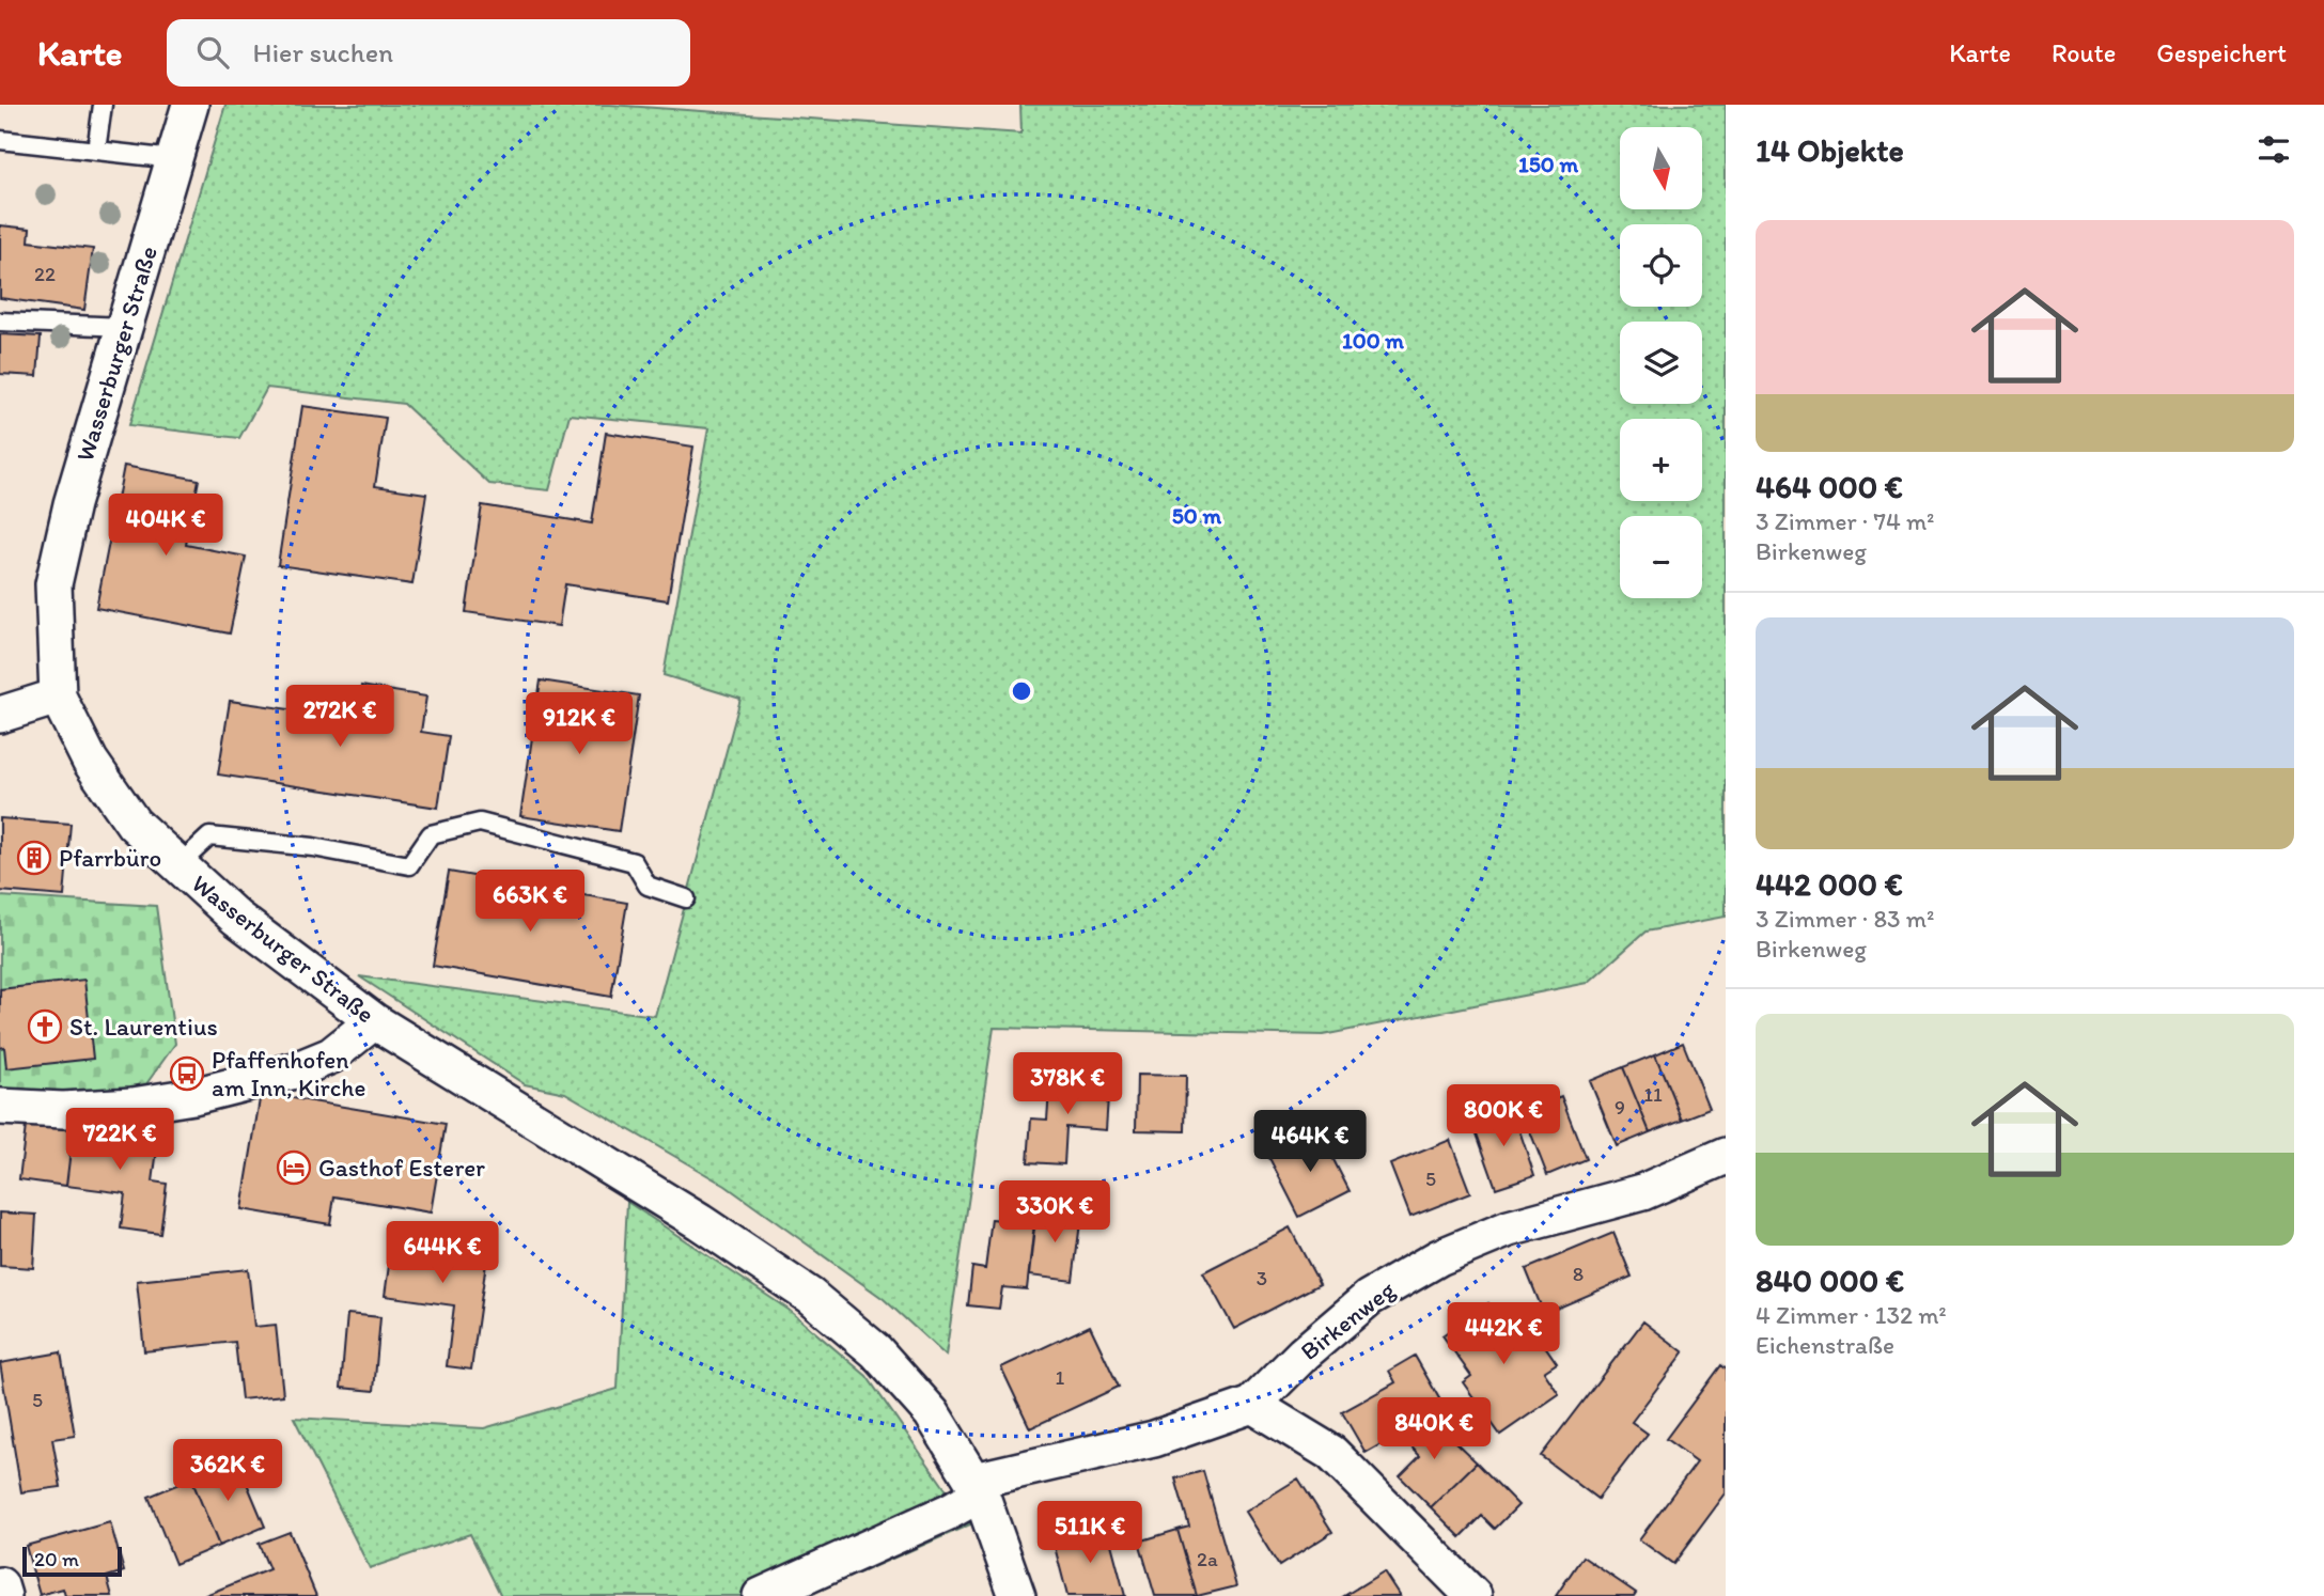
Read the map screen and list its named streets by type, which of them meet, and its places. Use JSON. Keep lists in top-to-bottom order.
{
  "streets": {
    "street": ["Wasserburger Straße", "Birkenweg"]
  },
  "crossings": [
    ["Wasserburger Straße", "Birkenweg"]
  ],
  "places": {
    "building": ["Pfarrbüro"],
    "church": ["St. Laurentius"],
    "bus stop": ["Pfaffenhofen am Inn, Kirche"],
    "hotel": ["Gasthof Esterer"]
  },
  "house_numbers": [
    "22",
    "11",
    "9",
    "5",
    "8",
    "3",
    "1",
    "5",
    "2a"
  ],
  "scale_bar": "20 m",
  "north": "bottom",
  "page": {
    "header": "Karte",
    "search": "Hier suchen",
    "nav": ["Karte", "Route", "Gespeichert"],
    "heading": "14 Objekte",
    "map_buttons": ["+", "−"],
    "list": [
      {
        "name": "464 000 €",
        "note": "3 Zimmer · 74 m² · Birkenweg"
      },
      {
        "name": "442 000 €",
        "note": "3 Zimmer · 83 m² · Birkenweg"
      },
      {
        "name": "840 000 €",
        "note": "4 Zimmer · 132 m² · Eichenstraße"
      }
    ],
    "price": [
      "404K €",
      "272K €",
      "912K €",
      "663K €",
      "378K €",
      "800K €",
      "722K €",
      "464K €",
      "330K €",
      "644K €",
      "442K €",
      "840K €",
      "362K €",
      "511K €"
    ],
    "scale": "20 m"
  },
  "rings": ["150 m", "100 m", "50 m"]
}
